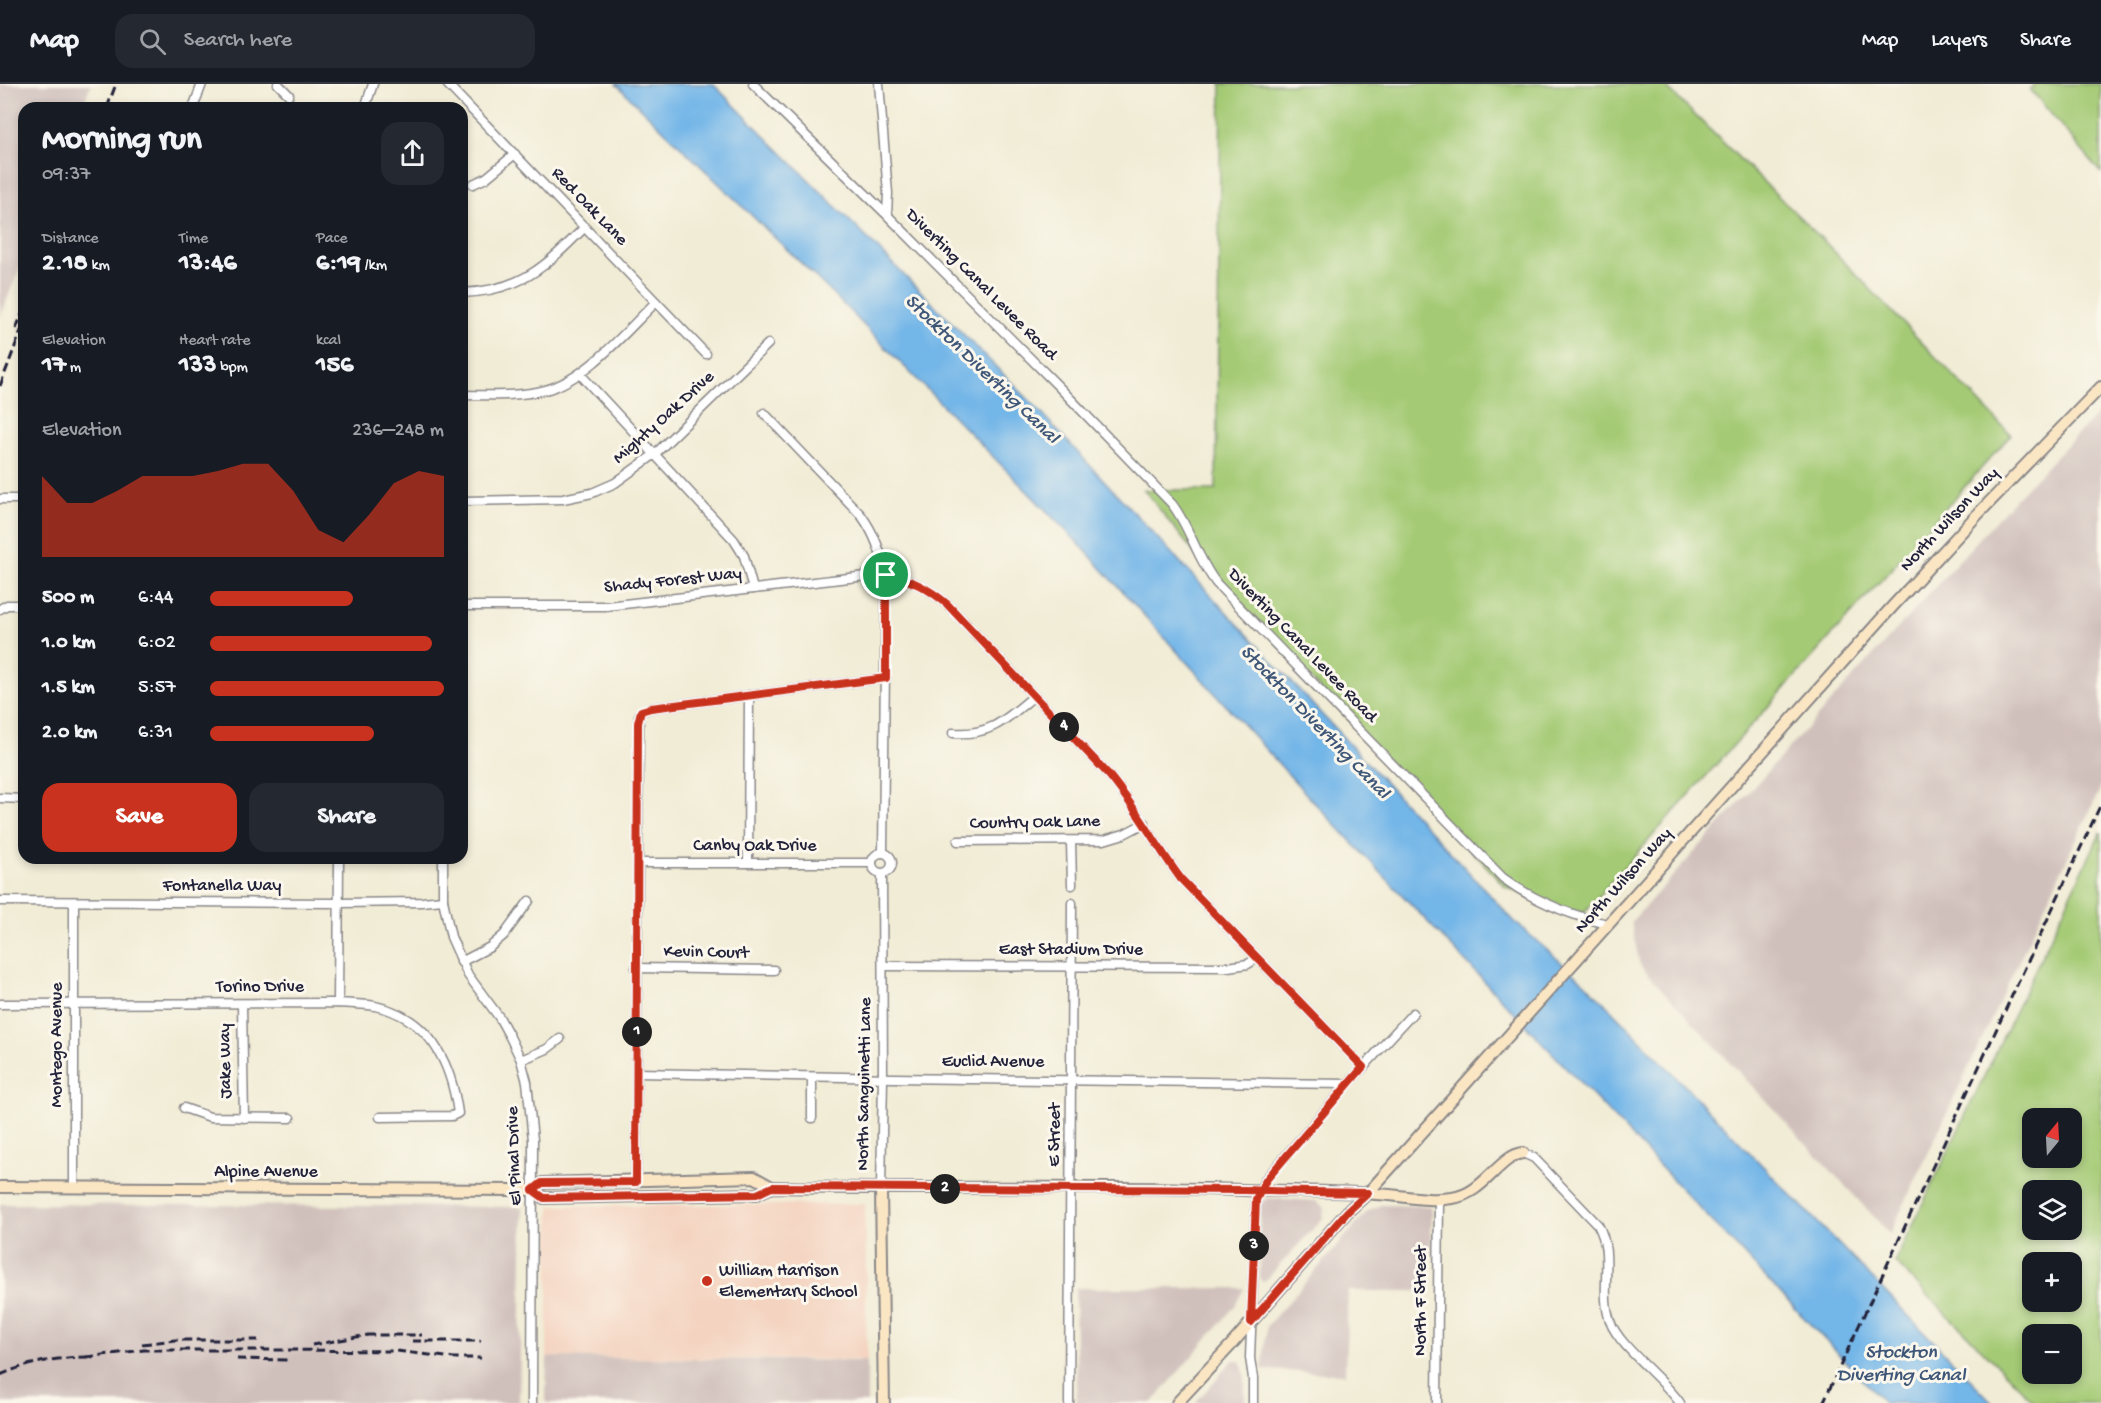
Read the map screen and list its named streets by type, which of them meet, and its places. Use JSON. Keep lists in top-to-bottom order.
{
  "streets": {
    "street": [
      "Red Oak Lane",
      "Diverting Canal Levee Road",
      "Mighty Oak Drive",
      "North Wilson Way",
      "Shady Forest Way",
      "Country Oak Lane",
      "Canby Oak Drive",
      "Fontanella Way",
      "East Stadium Drive",
      "Kevin Court",
      "Torino Drive",
      "Montego Avenue",
      "Jake Way",
      "Euclid Avenue",
      "North Sanguinetti Lane",
      "E Street",
      "El Pinal Drive",
      "Alpine Avenue",
      "North F Street"
    ]
  },
  "crossings": [
    ["Diverting Canal Levee Road", "North Wilson Way"],
    ["North Wilson Way", "Alpine Avenue"],
    ["Shady Forest Way", "Country Oak Lane"],
    ["Shady Forest Way", "East Stadium Drive"],
    ["Canby Oak Drive", "North Sanguinetti Lane"],
    ["Fontanella Way", "Montego Avenue"],
    ["Fontanella Way", "El Pinal Drive"],
    ["East Stadium Drive", "North Sanguinetti Lane"],
    ["East Stadium Drive", "E Street"],
    ["Torino Drive", "Montego Avenue"],
    ["Torino Drive", "Jake Way"],
    ["Montego Avenue", "Alpine Avenue"],
    ["Euclid Avenue", "North Sanguinetti Lane"],
    ["Euclid Avenue", "E Street"],
    ["North Sanguinetti Lane", "Alpine Avenue"],
    ["E Street", "Alpine Avenue"],
    ["El Pinal Drive", "Alpine Avenue"],
    ["Alpine Avenue", "North F Street"]
  ],
  "water": ["Stockton Diverting Canal"],
  "places": ["William Harrison Elementary School"],
  "north": "top",
  "page": {
    "header": "Map",
    "search": "Search here",
    "nav": ["Map", "Layers", "Share"],
    "heading": ["Morning run", "09:37"],
    "stats": [
      ["Distance", "2.18 km"],
      ["Time", "13:46"],
      ["Pace", "6:19 /km"],
      ["Elevation", "17 m"],
      ["Heart rate", "133 bpm"],
      ["kcal", "156"]
    ],
    "chart": ["Elevation", "236–248 m"],
    "list": [
      {
        "name": "500 m",
        "note": "6:44"
      },
      {
        "name": "1.0 km",
        "note": "6:02"
      },
      {
        "name": "1.5 km",
        "note": "5:57"
      },
      {
        "name": "2.0 km",
        "note": "6:31"
      }
    ],
    "pins": [
      "4",
      "1",
      "2",
      "3"
    ],
    "buttons": ["Save", "Share"],
    "map_buttons": ["+", "−"]
  }
}
